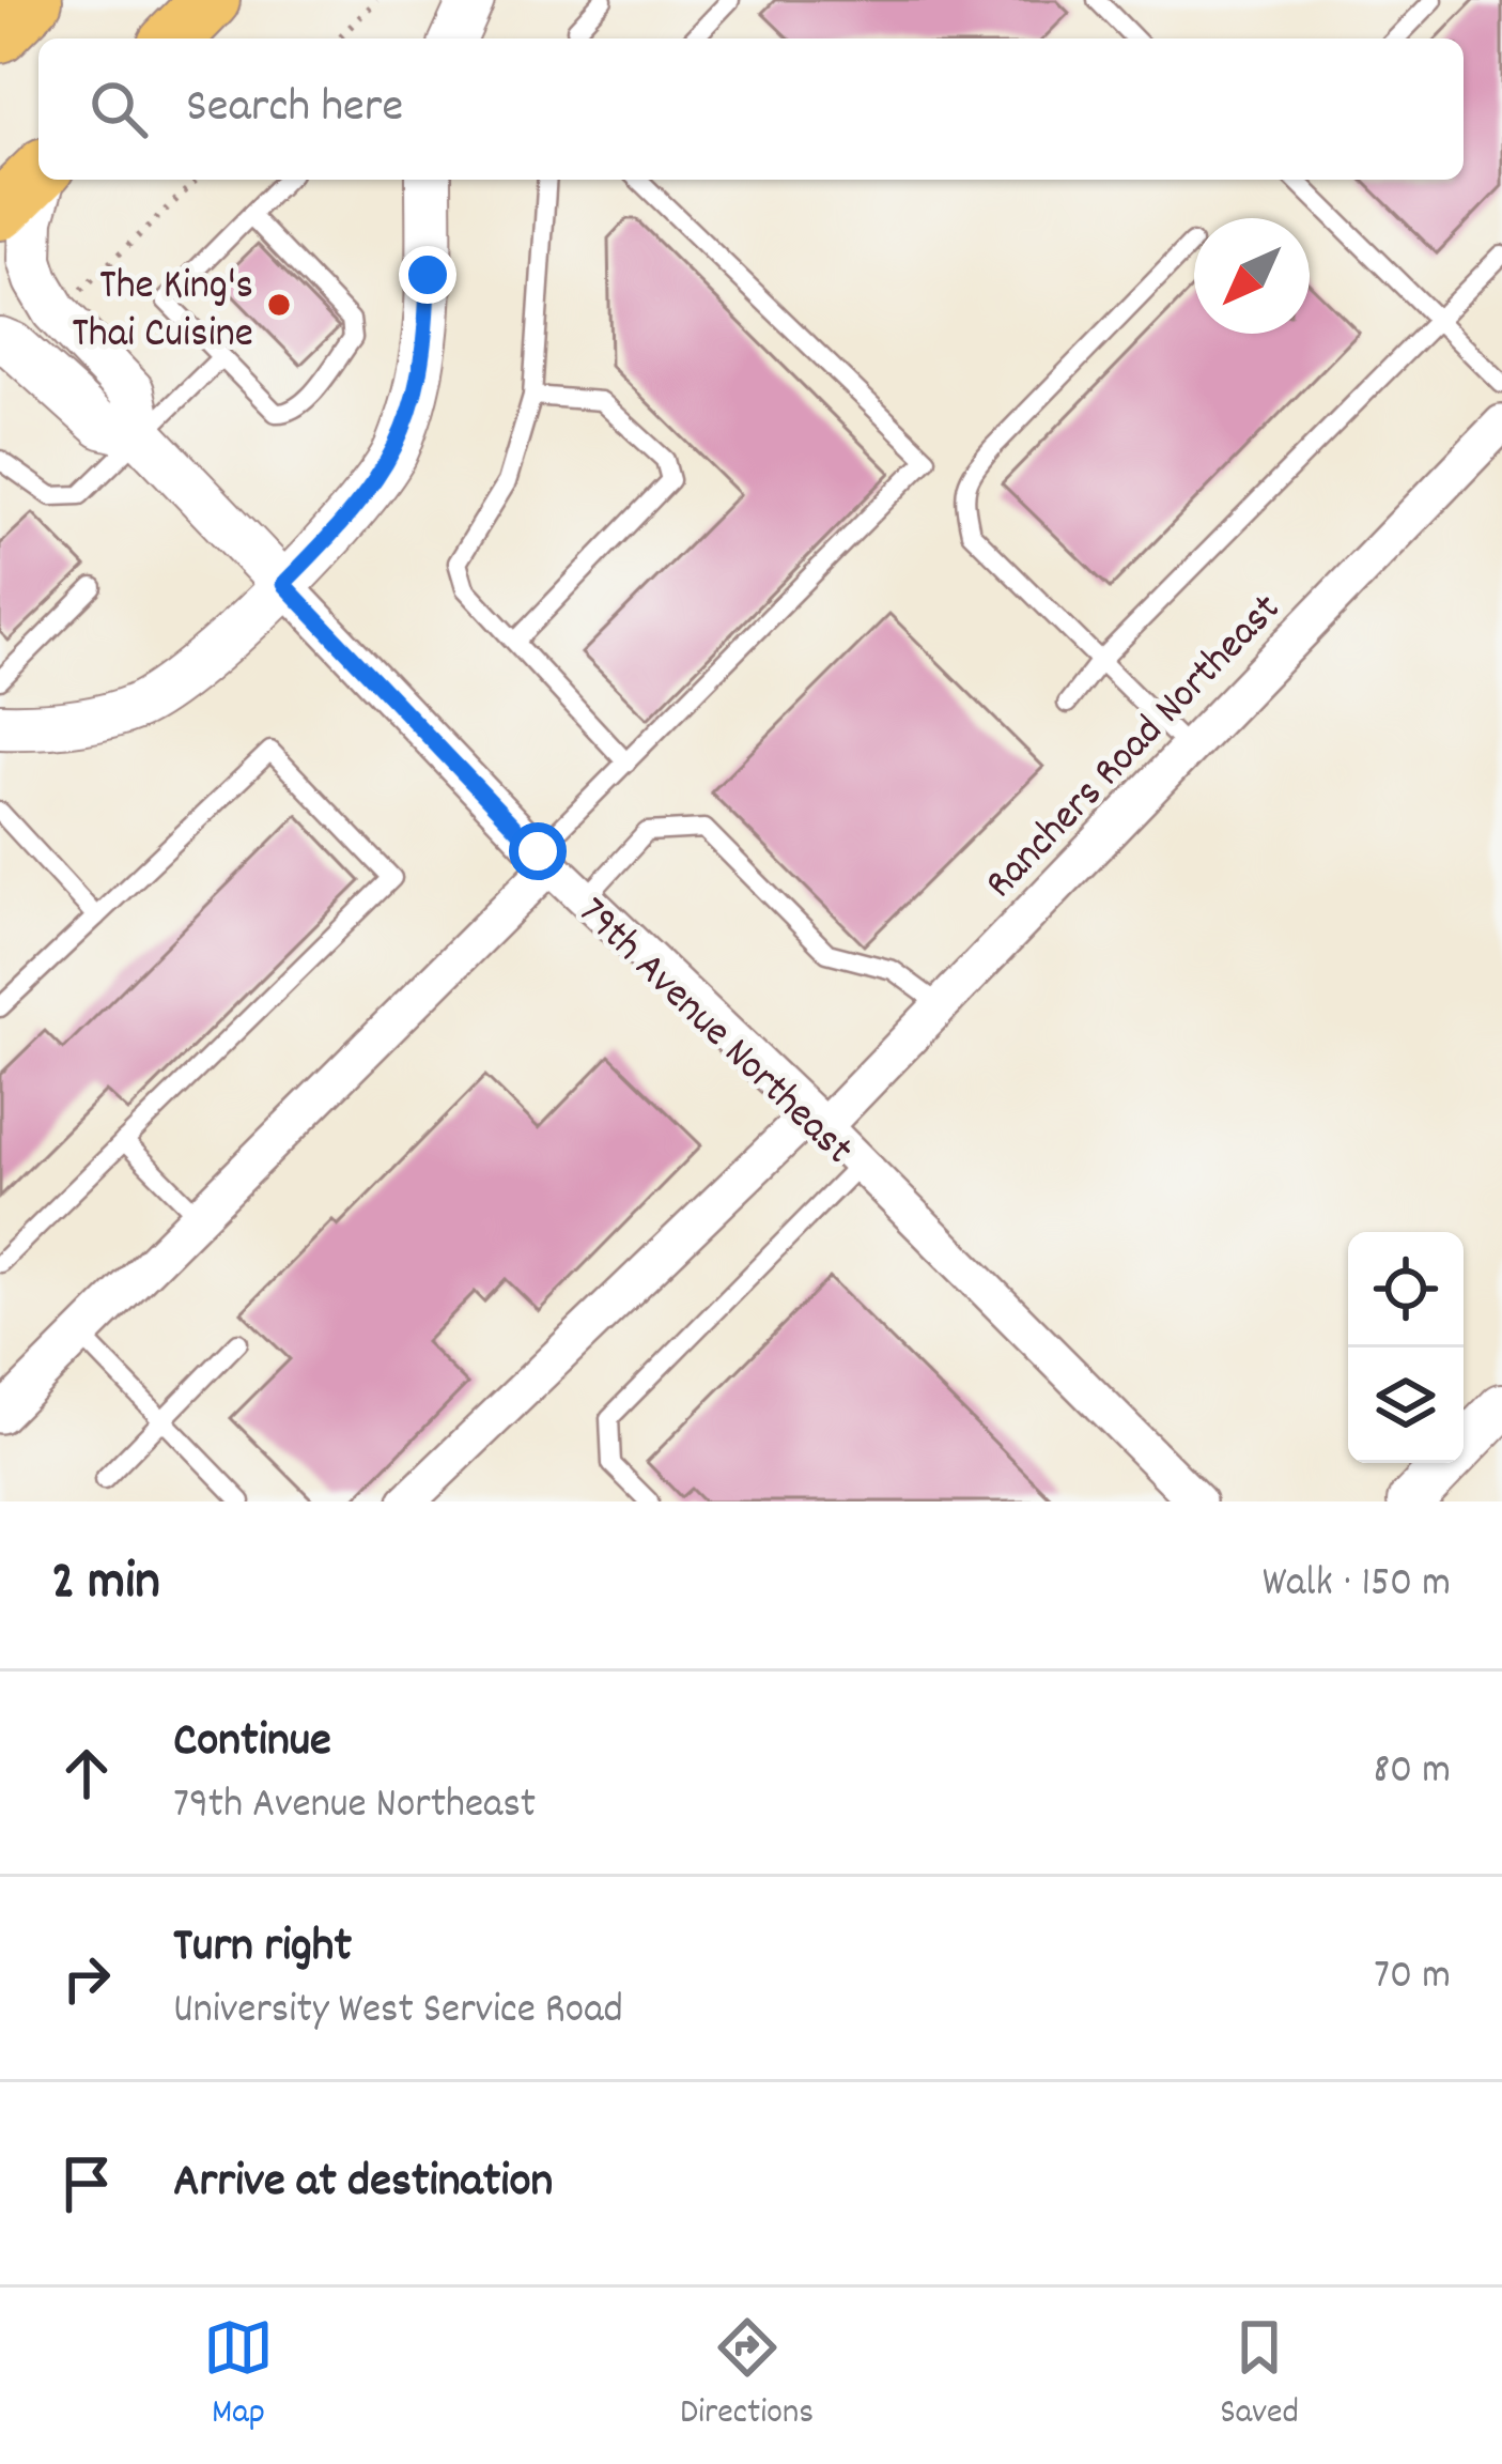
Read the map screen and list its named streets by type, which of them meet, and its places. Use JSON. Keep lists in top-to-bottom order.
{
  "streets": {
    "street": ["Ranchers Road Northeast", "79th Avenue Northeast"]
  },
  "crossings": [
    ["Ranchers Road Northeast", "79th Avenue Northeast"]
  ],
  "places": ["The King's Thai Cuisine"],
  "north": "bottom left",
  "page": {
    "search": "Search here",
    "heading": ["2 min", "Walk · 150 m"],
    "list": [
      ["Continue", "79th Avenue Northeast", "80 m"],
      ["Turn right", "University West Service Road", "70 m"],
      "Arrive at destination"
    ],
    "nav": ["Map", "Directions", "Saved"]
  }
}
